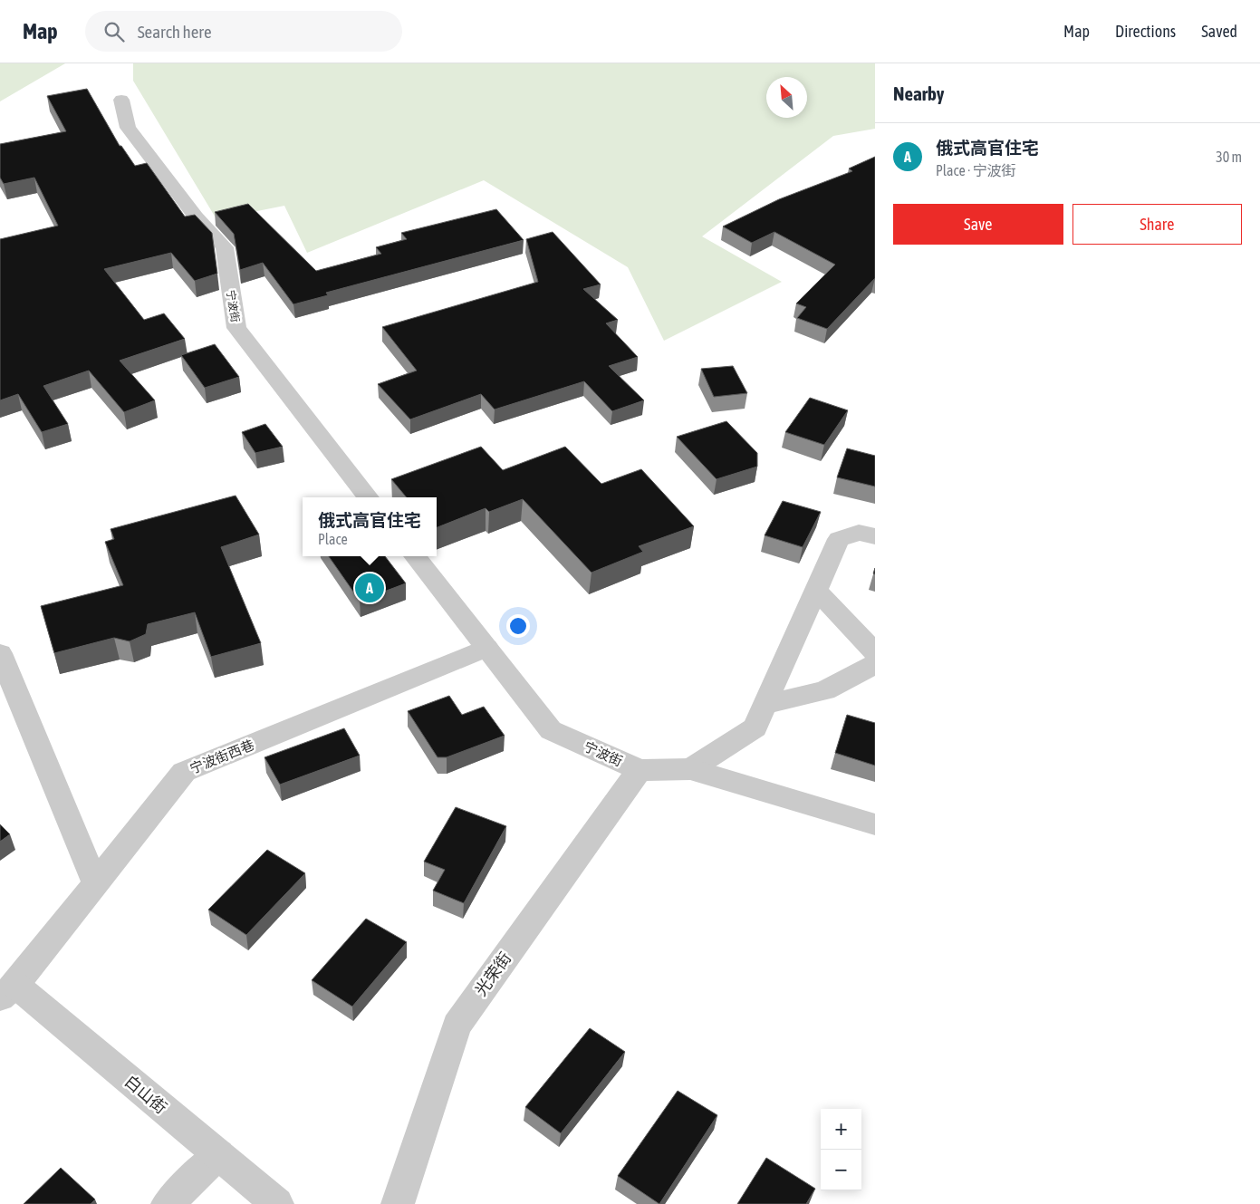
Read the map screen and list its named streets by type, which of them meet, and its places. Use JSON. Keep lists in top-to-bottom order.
{
  "streets": {
    "street": [
      "宁波街",
      "宁波街西巷",
      "光荣街",
      "白山街"
    ]
  },
  "crossings": [
    ["宁波街", "宁波街西巷"],
    ["宁波街", "光荣街"],
    ["宁波街西巷", "白山街"]
  ],
  "north": "top left",
  "page": {
    "header": "Map",
    "search": "Search here",
    "nav": ["Map", "Directions", "Saved"],
    "heading": "Nearby",
    "list": [
      {
        "mark": "A",
        "name": "俄式高官住宅",
        "note": "Place · 宁波街",
        "value": "30 m"
      }
    ],
    "buttons": ["Save", "Share"],
    "popup": ["俄式高官住宅", "Place"],
    "pins": "A",
    "map_buttons": ["+", "−"]
  }
}
